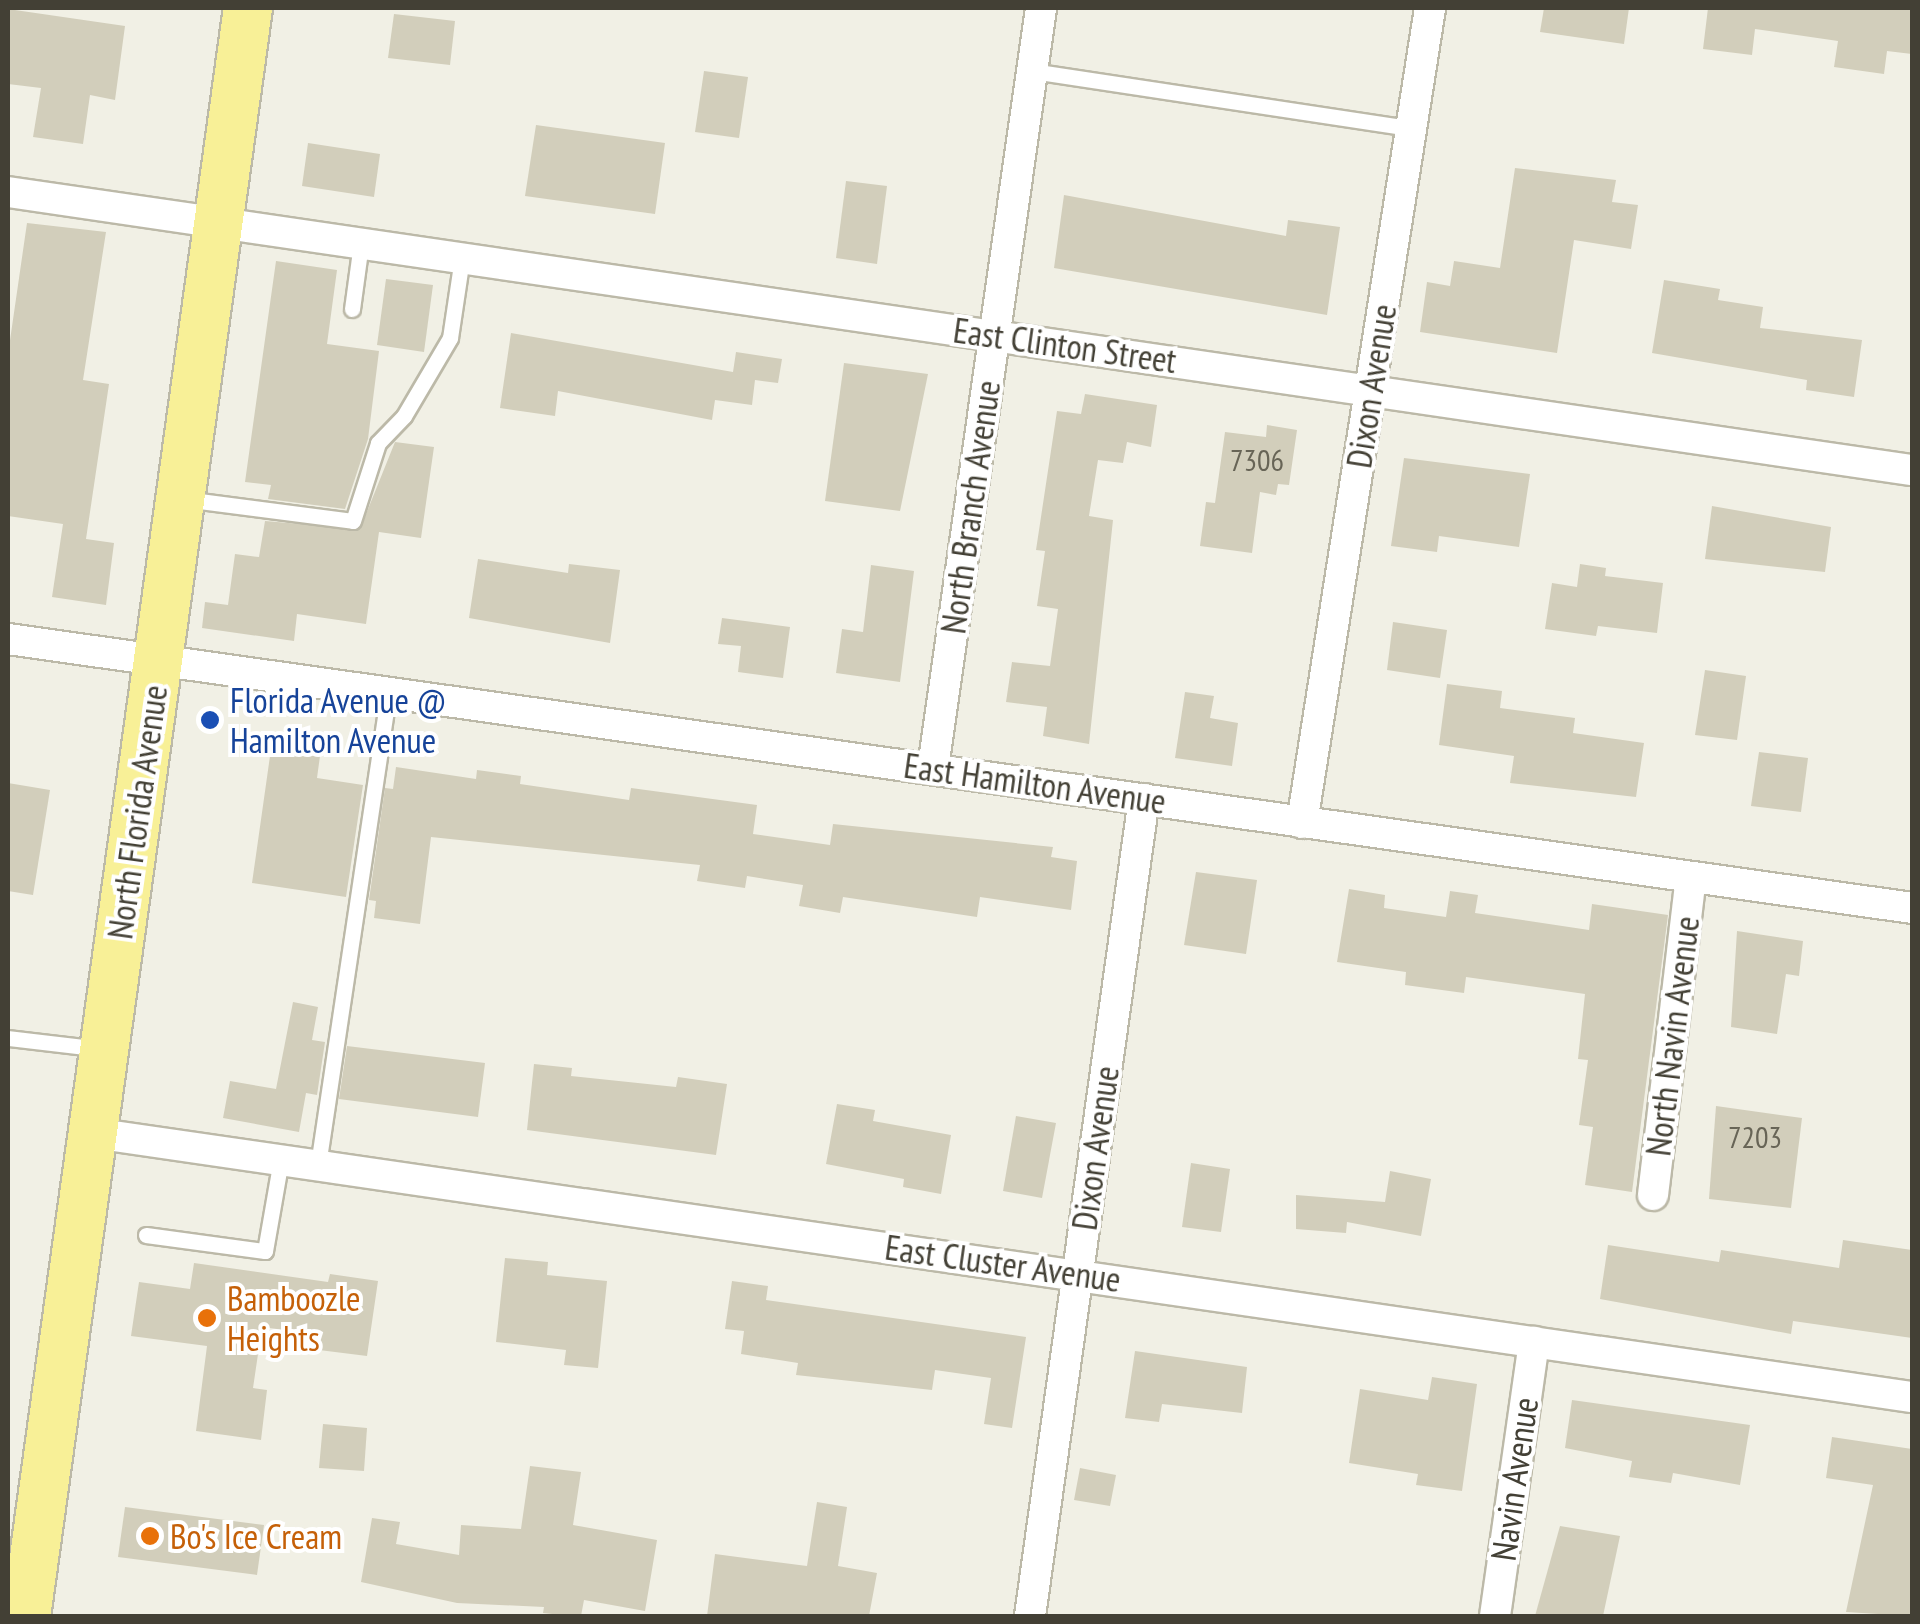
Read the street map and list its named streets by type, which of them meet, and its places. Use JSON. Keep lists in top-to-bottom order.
{
  "streets": {
    "main road": ["North Florida Avenue"],
    "street": [
      "East Clinton Street",
      "Dixon Avenue",
      "North Branch Avenue",
      "East Hamilton Avenue",
      "North Navin Avenue",
      "East Cluster Avenue",
      "Navin Avenue"
    ]
  },
  "crossings": [
    ["East Clinton Street", "Dixon Avenue"],
    ["East Clinton Street", "North Branch Avenue"],
    ["East Clinton Street", "North Florida Avenue"],
    ["Dixon Avenue", "East Hamilton Avenue"],
    ["Dixon Avenue", "East Cluster Avenue"],
    ["North Branch Avenue", "East Hamilton Avenue"],
    ["East Hamilton Avenue", "North Florida Avenue"],
    ["East Hamilton Avenue", "North Navin Avenue"],
    ["North Florida Avenue", "East Cluster Avenue"],
    ["East Cluster Avenue", "Navin Avenue"]
  ],
  "places": ["Florida Avenue @ Hamilton Avenue", "Bamboozle Heights", "Bo's Ice Cream"],
  "house_numbers": ["7306", "7203"]
}
